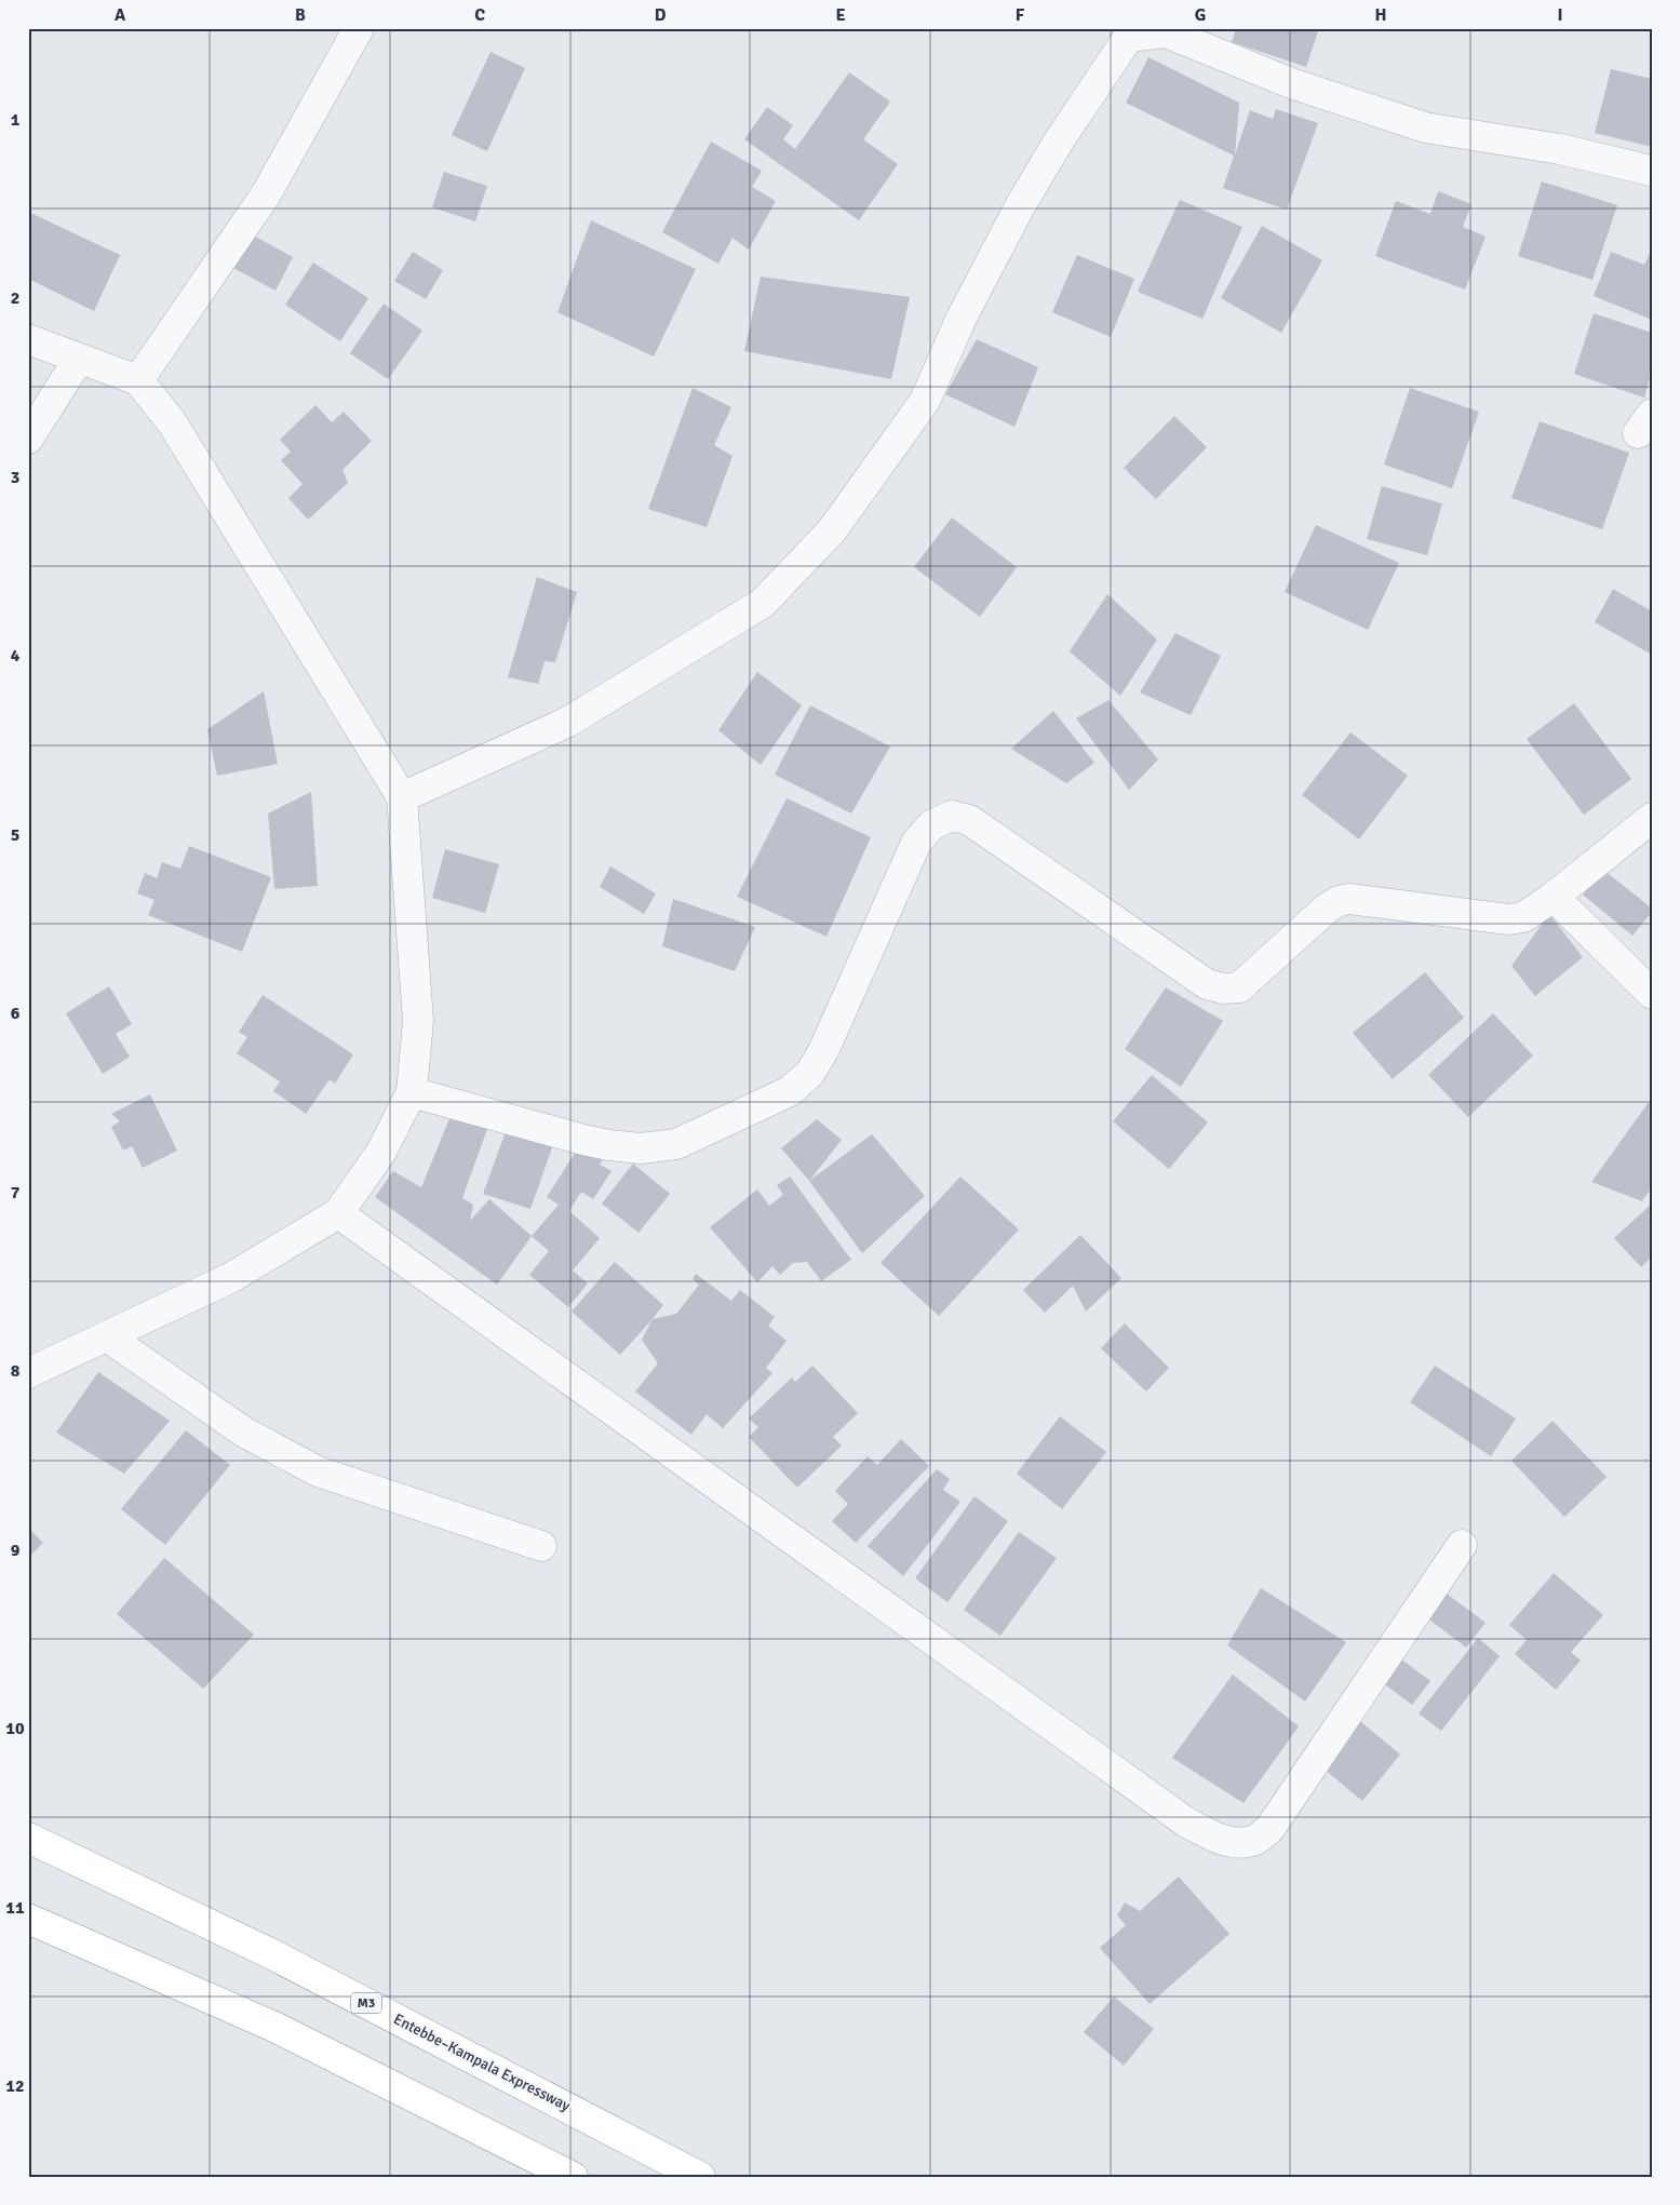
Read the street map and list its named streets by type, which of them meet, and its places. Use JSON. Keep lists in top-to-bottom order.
{
  "streets": {
    "highway": ["M3", "Entebbe–Kampala Expressway"]
  },
  "grid": {
    "columns": [
      "A",
      "B",
      "C",
      "D",
      "E",
      "F",
      "G",
      "H",
      "I"
    ],
    "rows": [
      "1",
      "2",
      "3",
      "4",
      "5",
      "6",
      "7",
      "8",
      "9",
      "10",
      "11",
      "12"
    ]
  }
}
